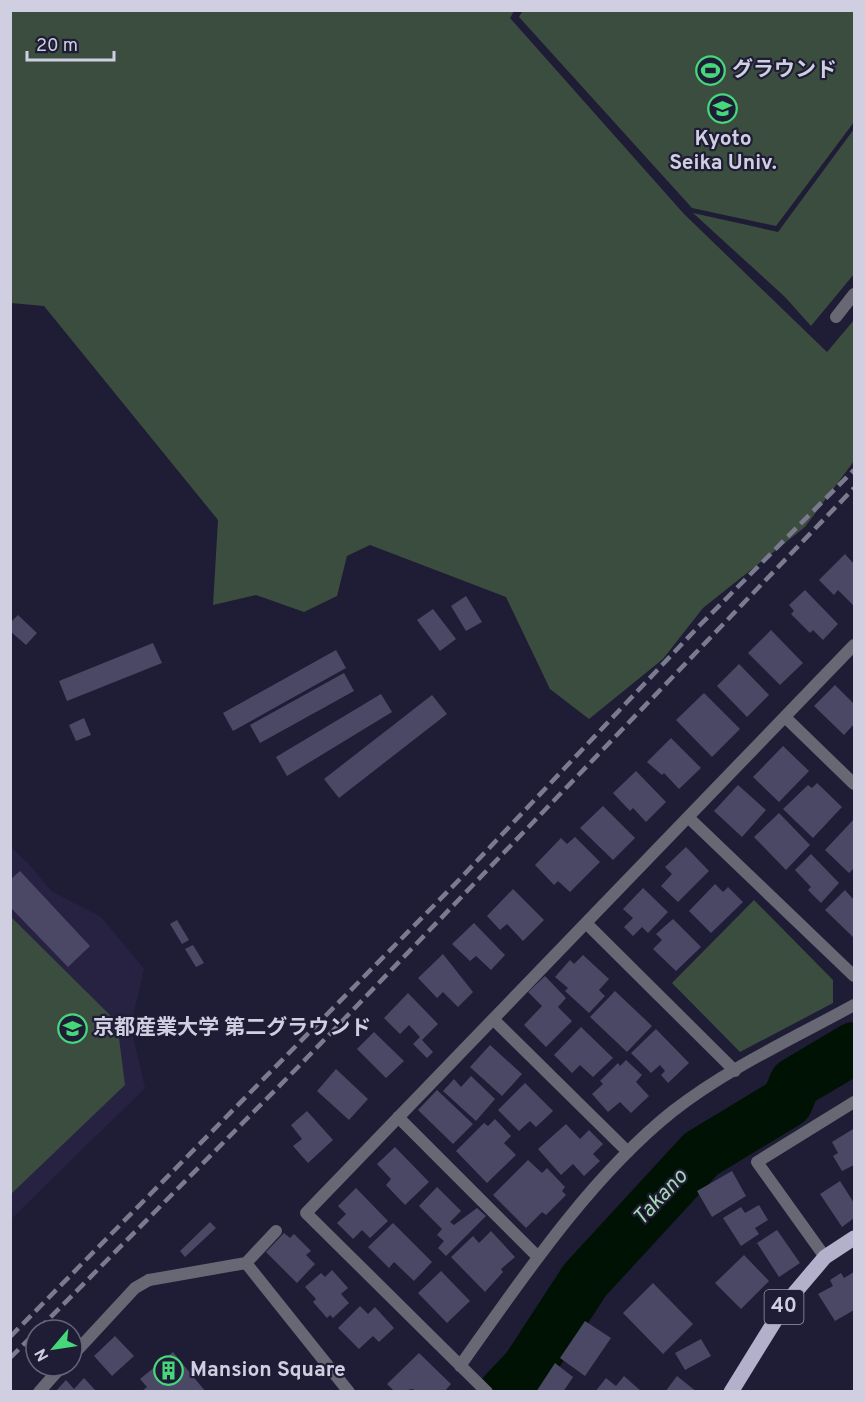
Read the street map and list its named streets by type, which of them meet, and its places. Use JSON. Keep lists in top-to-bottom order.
{
  "streets": {
    "main road": ["40"]
  },
  "water": ["Takano"],
  "places": {
    "sports": ["グラウンド"],
    "school or university": ["Kyoto Seika Univ.", "京都産業大学 第二グラウンド"],
    "building": ["Mansion Square"]
  },
  "scale_bar": "20 m",
  "north": "bottom left"
}
